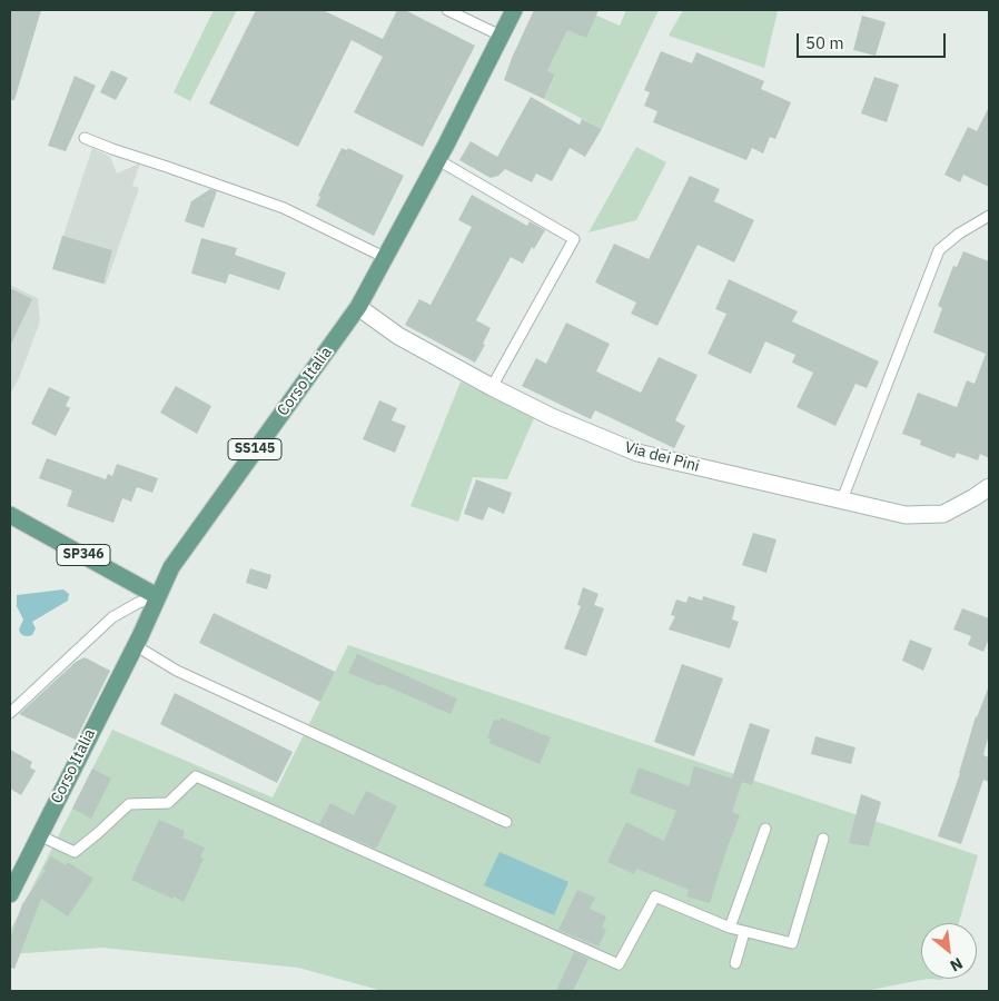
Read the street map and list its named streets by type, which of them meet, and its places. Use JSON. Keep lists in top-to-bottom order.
{
  "streets": {
    "main road": ["Corso Italia", "SS145", "SP346"],
    "street": ["Via dei Pini"]
  },
  "crossings": [
    ["Corso Italia", "Via dei Pini"],
    ["Corso Italia", "SP346"]
  ],
  "scale_bar": "50 m",
  "north": "bottom right"
}
